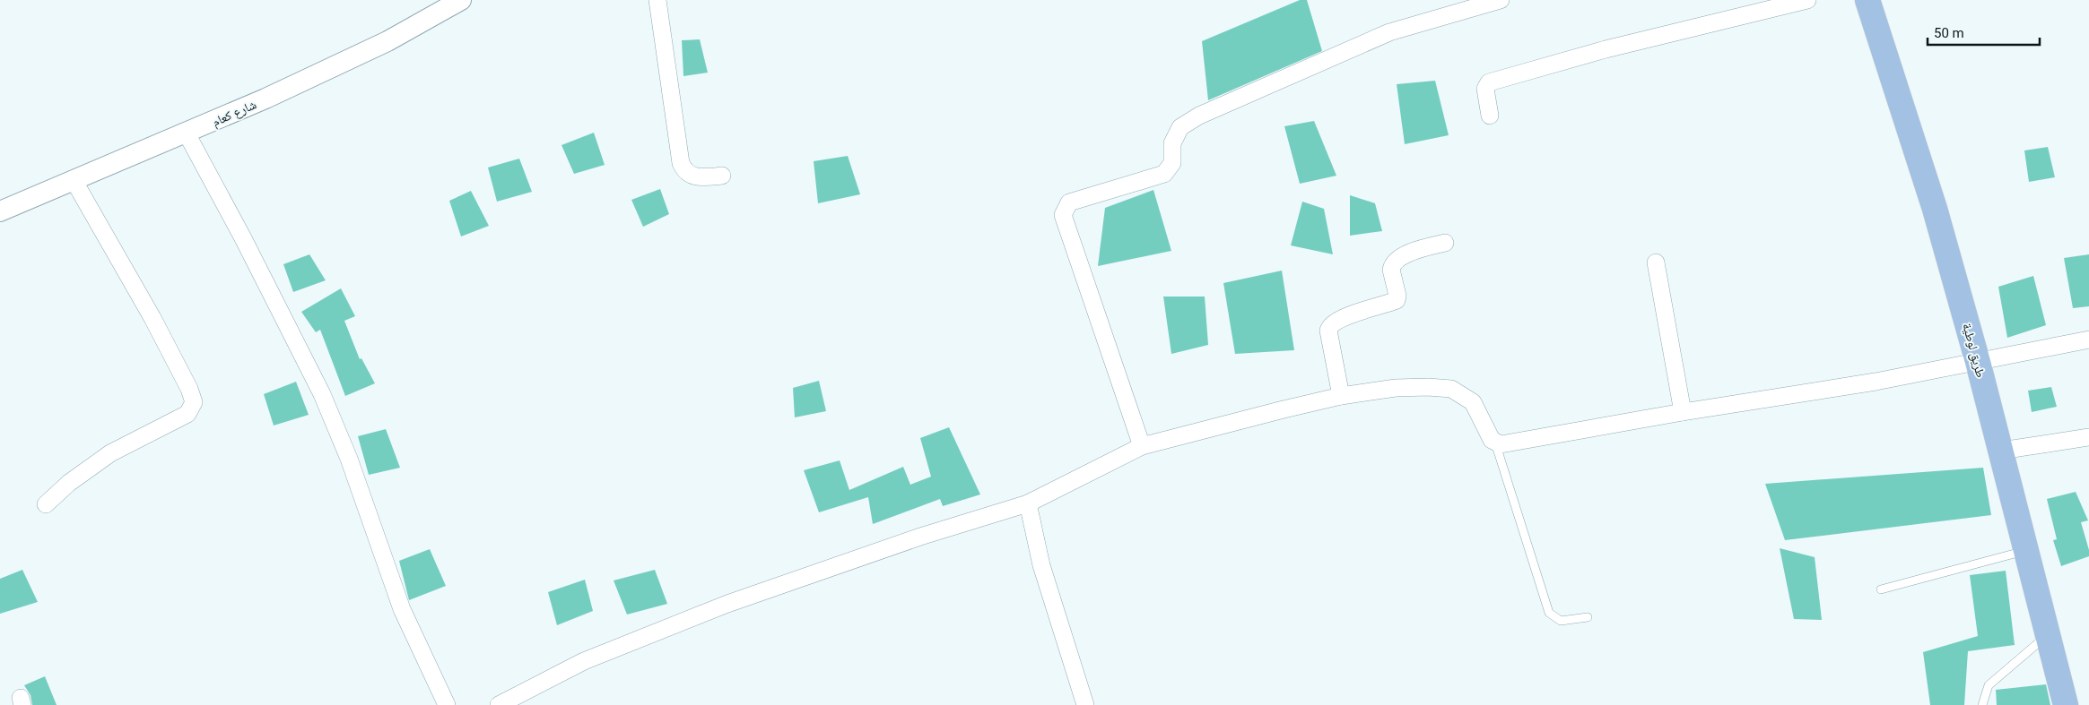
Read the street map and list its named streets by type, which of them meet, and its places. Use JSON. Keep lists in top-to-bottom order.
{
  "streets": {
    "main road": ["طريق لوطية"],
    "street": ["شارع كعام"]
  },
  "scale_bar": "50 m"
}
